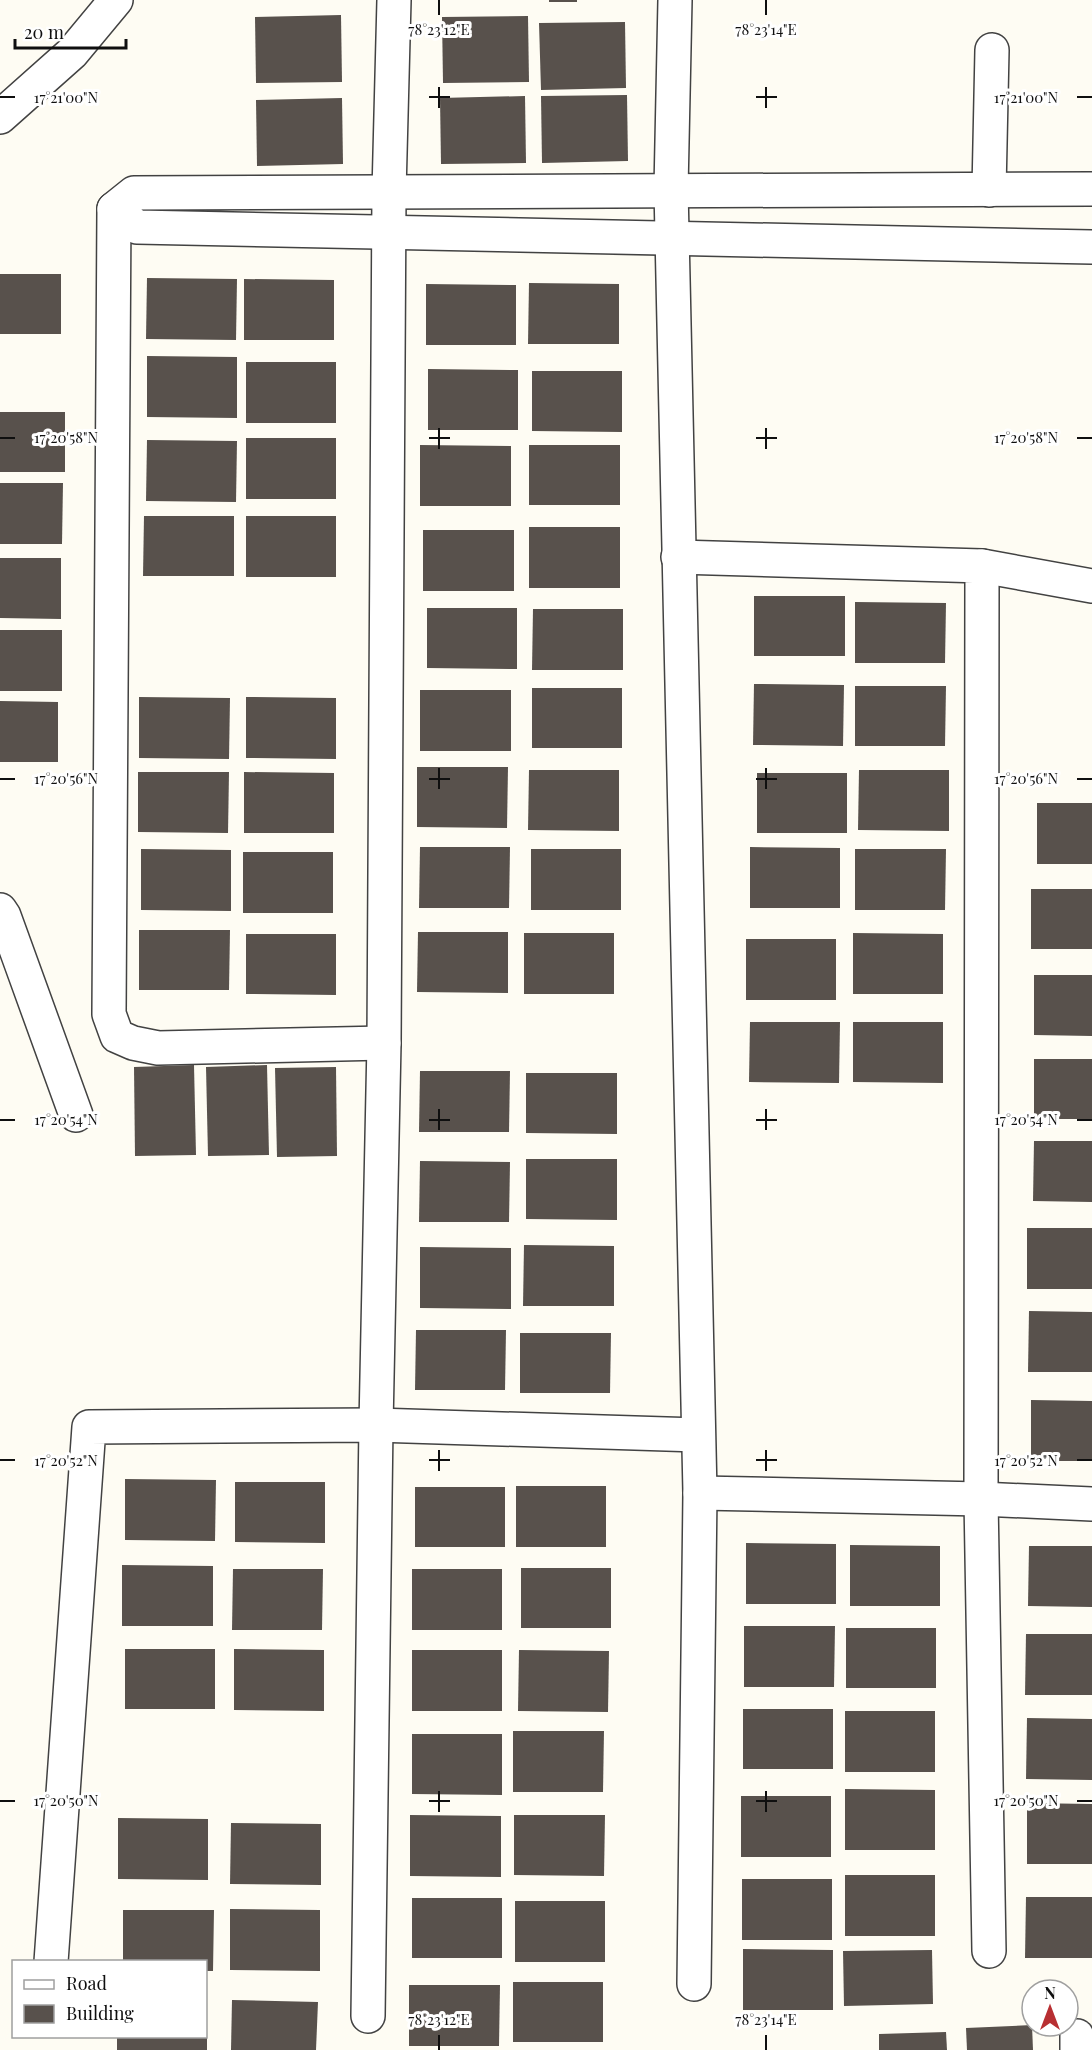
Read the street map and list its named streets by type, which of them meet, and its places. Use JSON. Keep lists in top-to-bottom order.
{
  "legend": ["Road", "Building"],
  "scale_bar": "20 m",
  "north": "top",
  "coordinates": [
    "78°23'12\"E",
    "78°23'14\"E",
    "17°21'00\"N",
    "17°20'58\"N",
    "17°20'56\"N",
    "17°20'54\"N",
    "17°20'52\"N",
    "17°20'50\"N"
  ]
}
